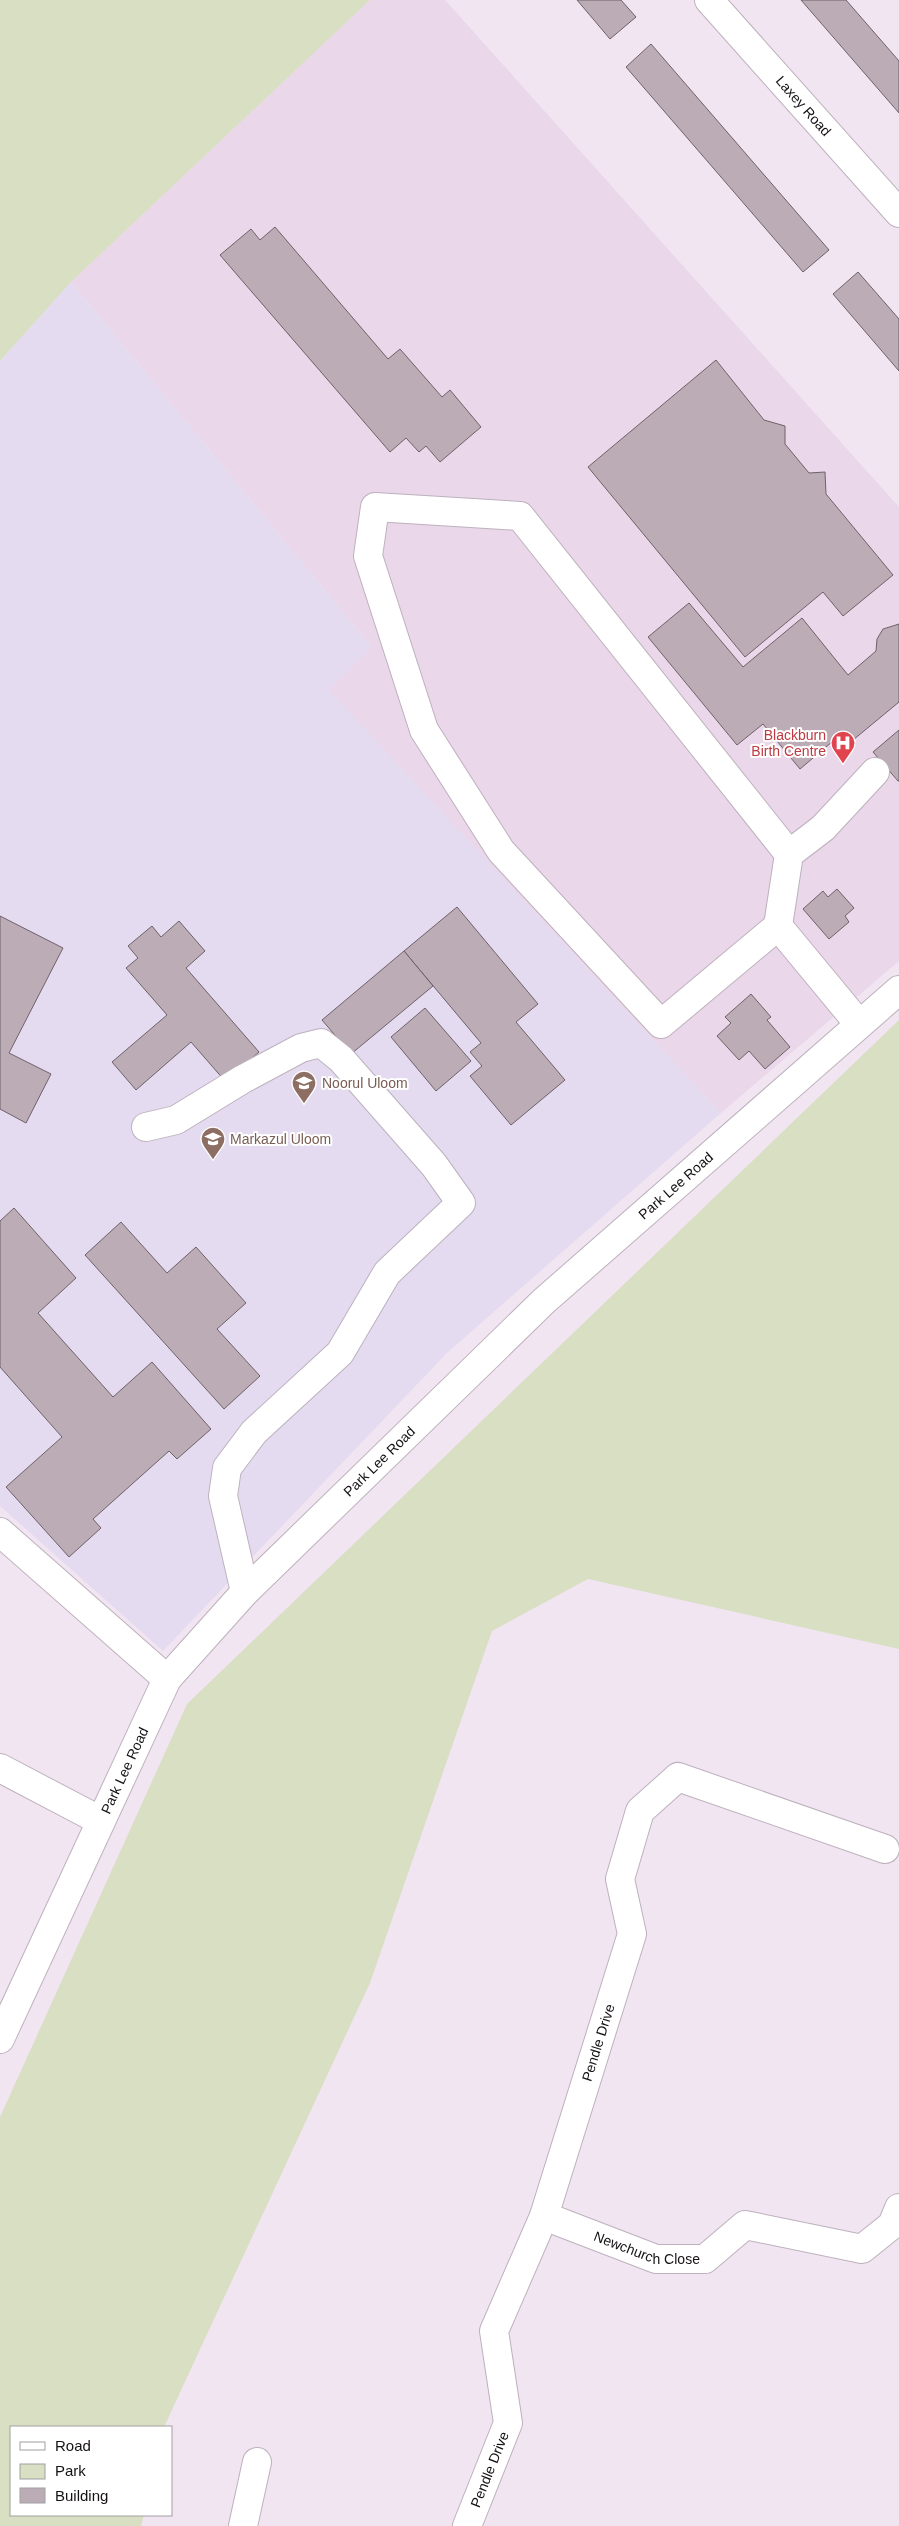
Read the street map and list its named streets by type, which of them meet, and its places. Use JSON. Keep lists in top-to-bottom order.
{
  "streets": {
    "street": [
      "Laxey Road",
      "Park Lee Road",
      "Pendle Drive",
      "Newchurch Close"
    ]
  },
  "crossings": [
    ["Pendle Drive", "Newchurch Close"]
  ],
  "places": {
    "hospital": ["Blackburn Birth Centre"],
    "school or university": ["Noorul Uloom", "Markazul Uloom"]
  },
  "legend": ["Road", "Park", "Building"]
}
